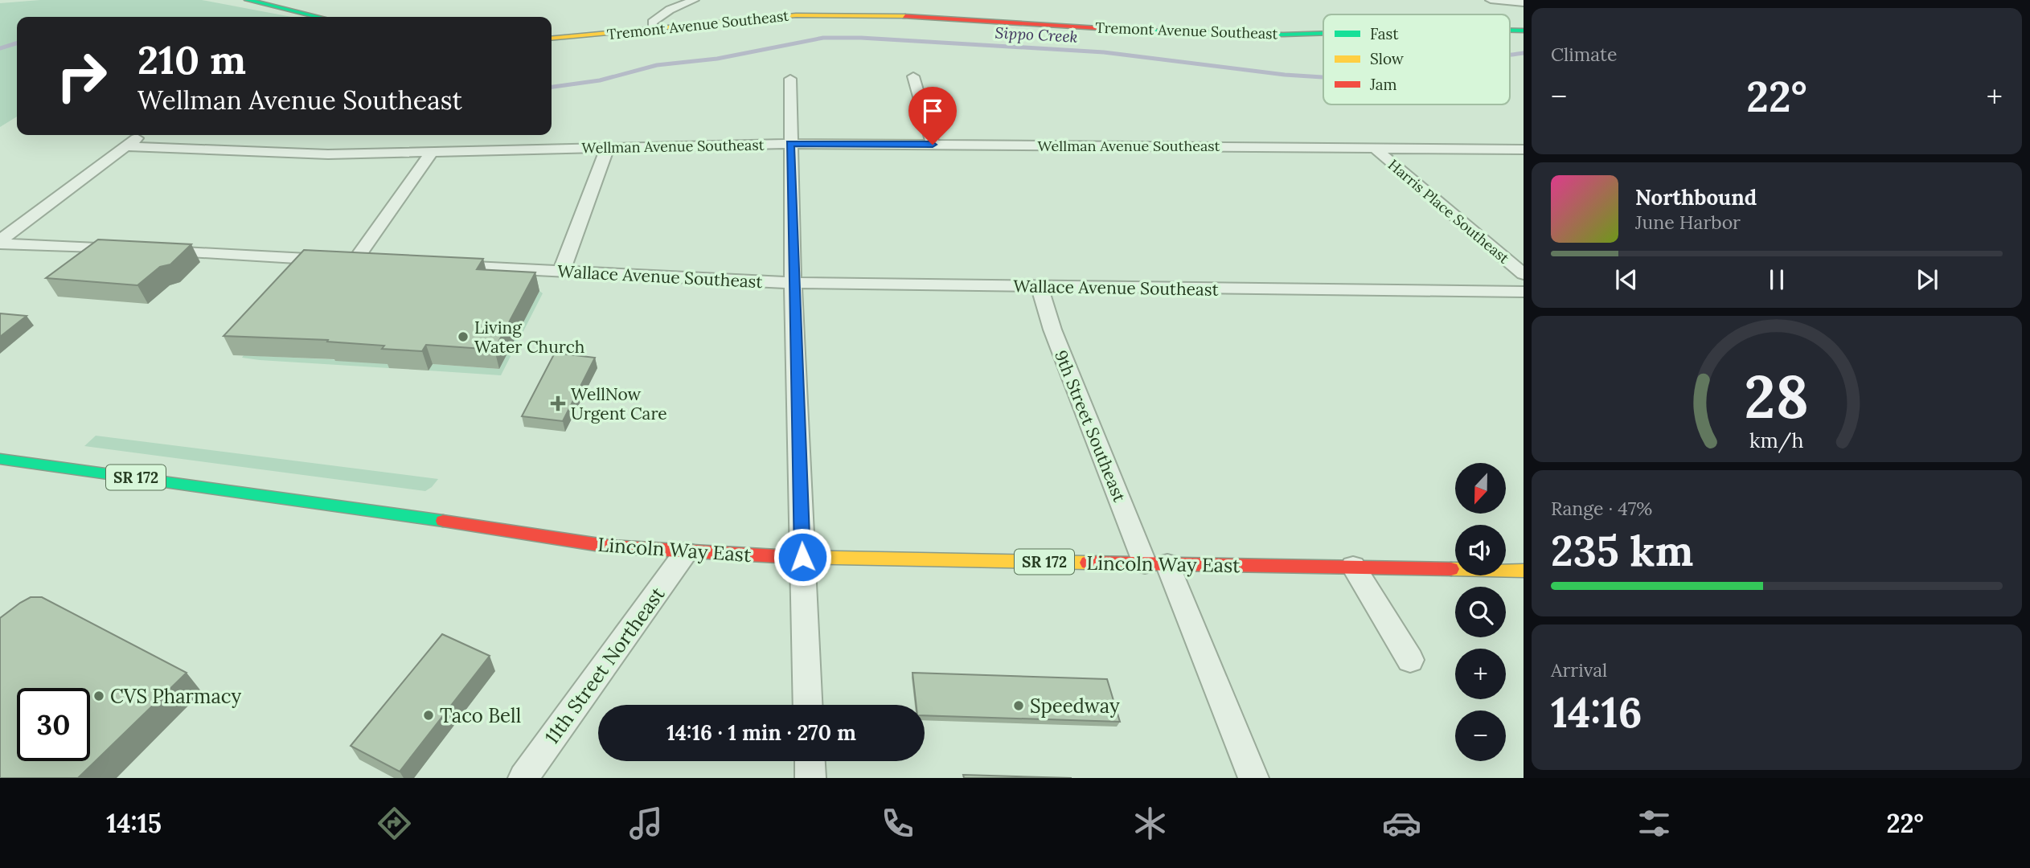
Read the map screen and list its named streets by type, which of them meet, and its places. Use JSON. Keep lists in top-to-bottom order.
{
  "streets": {
    "street": [
      "Tremont Avenue Southeast",
      "Wellman Avenue Southeast",
      "Harris Place Southeast",
      "Wallace Avenue Southeast",
      "9th Street Southeast",
      "SR 172",
      "Lincoln Way East",
      "11th Street Northeast"
    ]
  },
  "crossings": [
    ["Wellman Avenue Southeast", "Harris Place Southeast"],
    ["Wallace Avenue Southeast", "9th Street Southeast"],
    ["9th Street Southeast", "Lincoln Way East"],
    ["Lincoln Way East", "11th Street Northeast"]
  ],
  "water": ["Sippo Creek"],
  "places": {
    "other": [
      "Living Water Church",
      "CVS Pharmacy",
      "Speedway",
      "Taco Bell"
    ],
    "health": ["WellNow Urgent Care"]
  },
  "legend": ["Fast", "Slow", "Jam"],
  "north": "bottom",
  "page": {
    "tile": [
      "Climate",
      ["Range · 47%", "235 km"],
      ["Arrival", "14:16"]
    ],
    "turn": ["210 m", "Wellman Avenue Southeast"],
    "heat": ["−", "22°", "+"],
    "song": ["Northbound", "June Harbor"],
    "map_buttons": ["+", "−"],
    "limit": "30",
    "trip": "14:16 · 1 min · 270 m",
    "tabs": ["14:15", "22°"],
    "gauge": ["28", "km/h"]
  }
}
